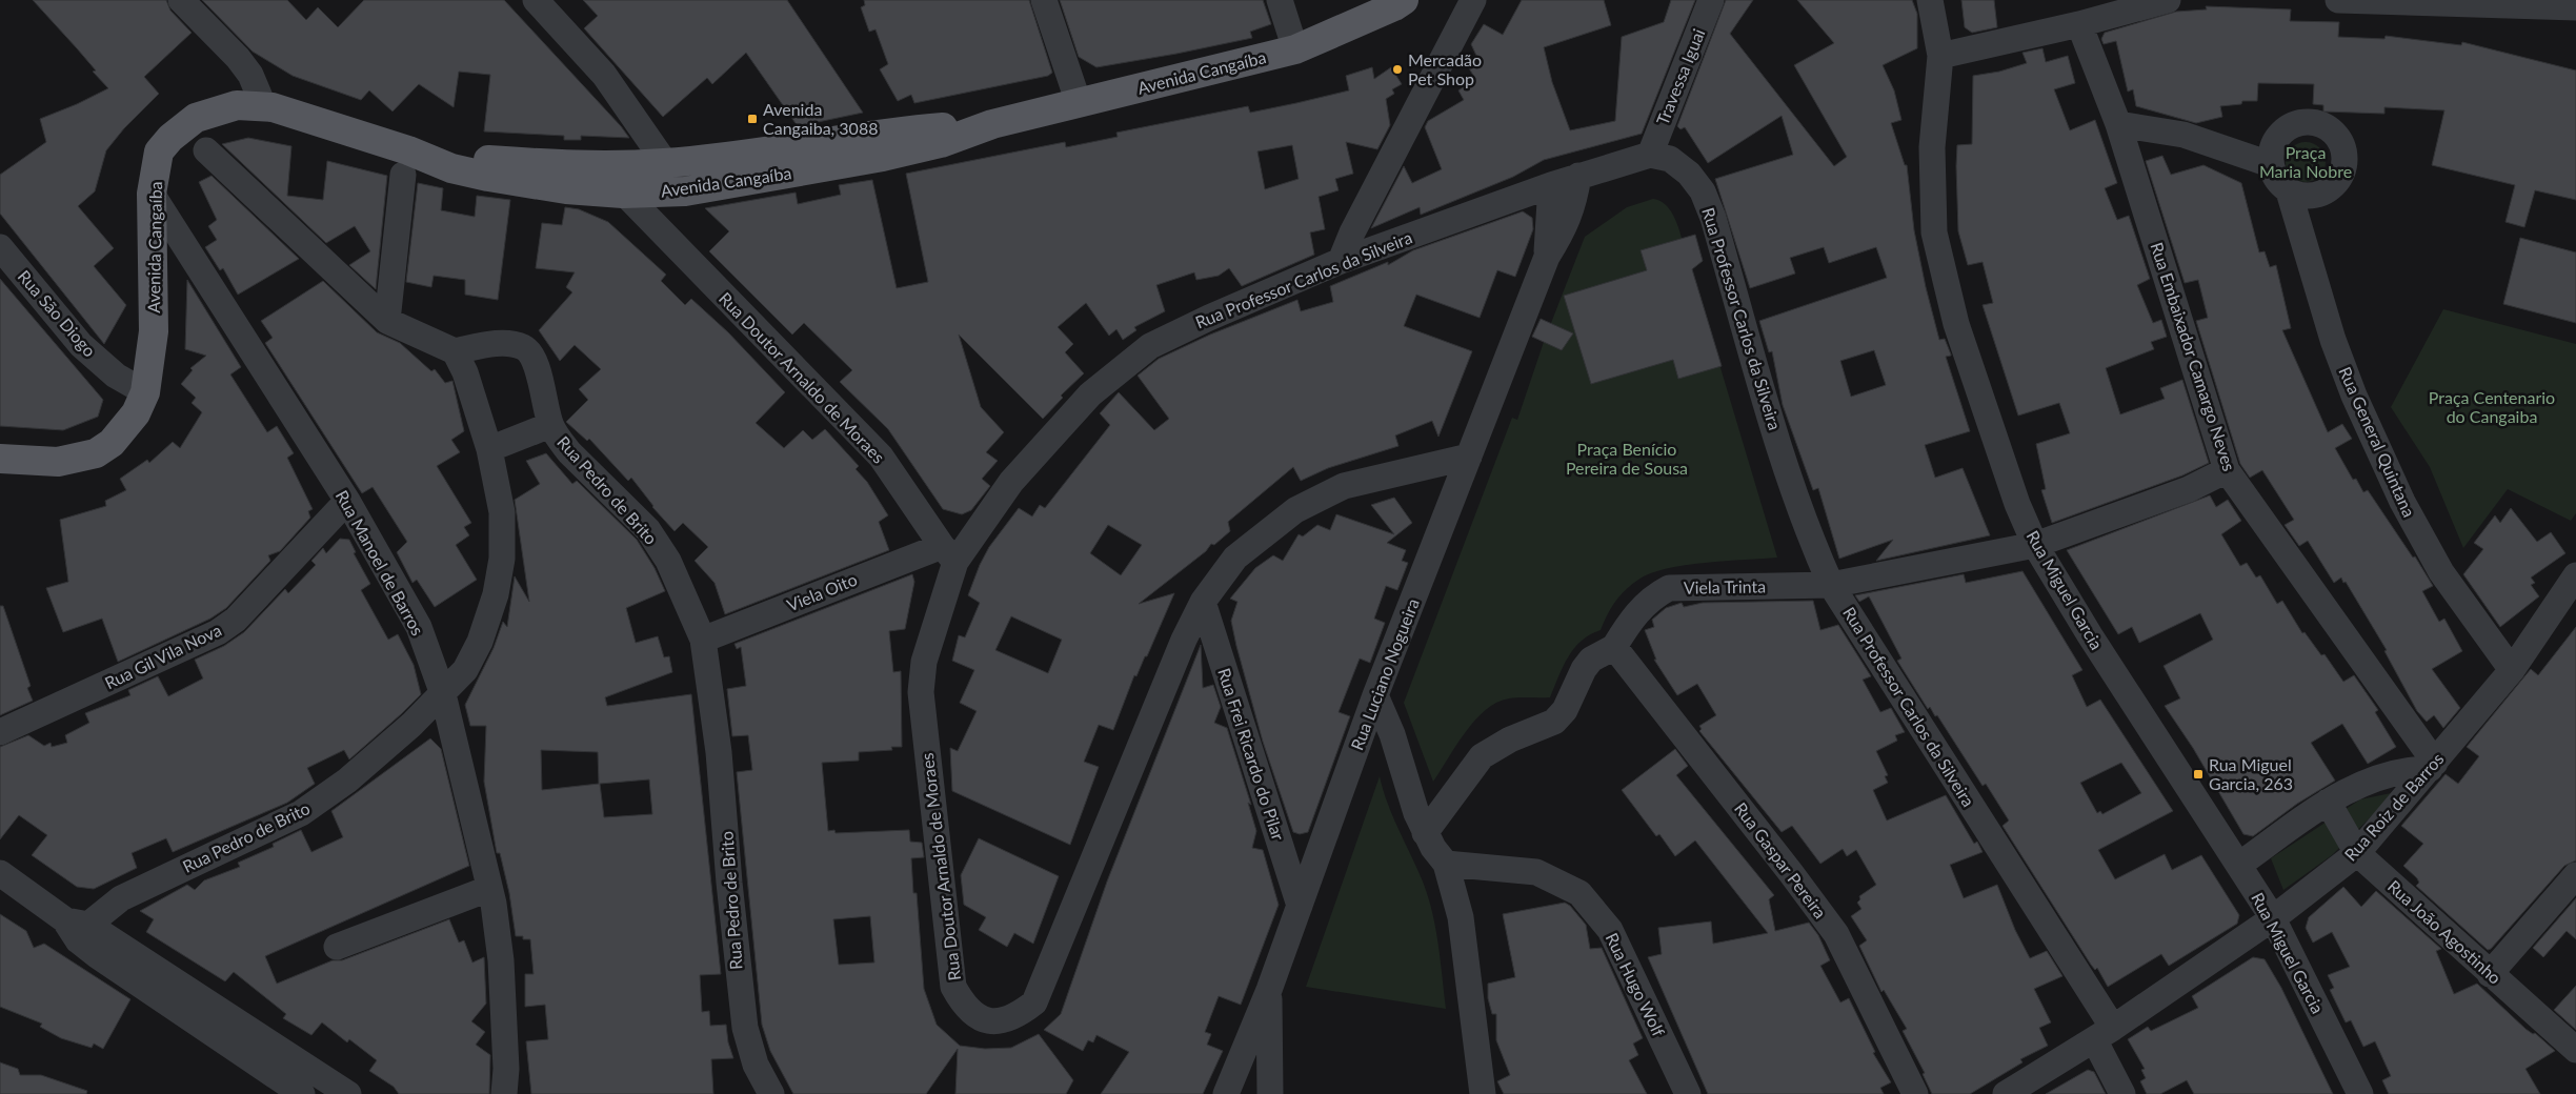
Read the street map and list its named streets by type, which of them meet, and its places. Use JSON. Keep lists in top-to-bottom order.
{
  "streets": {
    "main road": ["Avenida Cangaíba"],
    "street": [
      "Travessa Iguai",
      "Rua Professor Carlos da Silveira",
      "Rua São Diogo",
      "Rua Embaixador Camargo Neves",
      "Rua Doutor Arnaldo de Moraes",
      "Rua General Quintana",
      "Rua Pedro de Brito",
      "Rua Manoel de Barros",
      "Viela Trinta",
      "Rua Miguel Garcia",
      "Viela Oito",
      "Rua Gil Vila Nova",
      "Rua Luciano Nogueira",
      "Rua Frei Ricardo do Pilar",
      "Rua Roiz de Barros",
      "Rua Gaspar Pereira",
      "Rua João Agostinho",
      "Rua Hugo Wolf"
    ]
  },
  "crossings": [
    ["Avenida Cangaíba", "Rua São Diogo"],
    ["Avenida Cangaíba", "Rua Doutor Arnaldo de Moraes"],
    ["Avenida Cangaíba", "Rua Manoel de Barros"],
    ["Travessa Iguai", "Rua Professor Carlos da Silveira"],
    ["Rua Professor Carlos da Silveira", "Rua Doutor Arnaldo de Moraes"],
    ["Rua Professor Carlos da Silveira", "Viela Trinta"],
    ["Rua Professor Carlos da Silveira", "Viela Oito"],
    ["Rua Professor Carlos da Silveira", "Rua Luciano Nogueira"],
    ["Rua Professor Carlos da Silveira", "Rua Roiz de Barros"],
    ["Rua Embaixador Camargo Neves", "Viela Trinta"],
    ["Rua Embaixador Camargo Neves", "Rua Roiz de Barros"],
    ["Rua Doutor Arnaldo de Moraes", "Viela Oito"],
    ["Rua Doutor Arnaldo de Moraes", "Rua Luciano Nogueira"],
    ["Rua Doutor Arnaldo de Moraes", "Rua Frei Ricardo do Pilar"],
    ["Rua General Quintana", "Rua Roiz de Barros"],
    ["Rua Pedro de Brito", "Rua Manoel de Barros"],
    ["Rua Pedro de Brito", "Viela Oito"],
    ["Rua Manoel de Barros", "Rua Gil Vila Nova"],
    ["Viela Trinta", "Rua Miguel Garcia"],
    ["Viela Trinta", "Rua Gaspar Pereira"],
    ["Rua Miguel Garcia", "Rua Roiz de Barros"],
    ["Rua Luciano Nogueira", "Rua Frei Ricardo do Pilar"],
    ["Rua Roiz de Barros", "Rua João Agostinho"]
  ],
  "parks": ["Praça Maria Nobre", "Praça Centenario do Cangaiba", "Praça Benício Pereira de Sousa"],
  "places": {
    "other": ["Mercadão Pet Shop"],
    "transit": ["Avenida Cangaiba, 3088", "Rua Miguel Garcia, 263"]
  }
}
